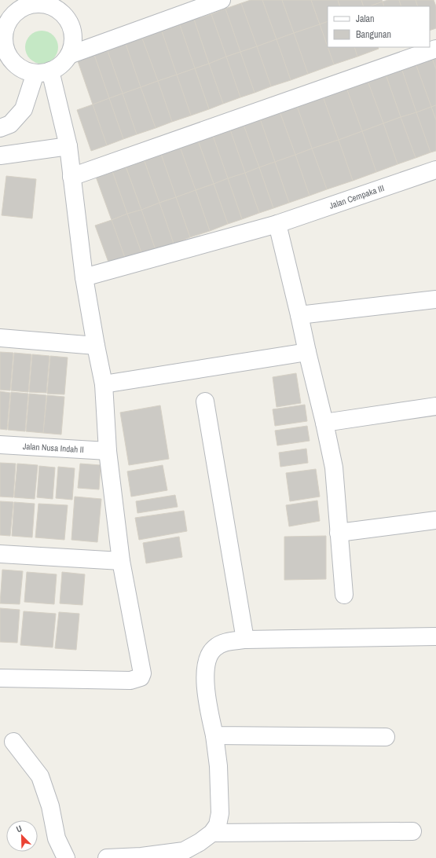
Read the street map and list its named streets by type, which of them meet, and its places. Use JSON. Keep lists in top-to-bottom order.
{
  "streets": {
    "street": ["Jalan Cempaka III", "Jalan Nusa Indah II"]
  },
  "legend": ["Jalan", "Bangunan"],
  "north": "top left"
}
